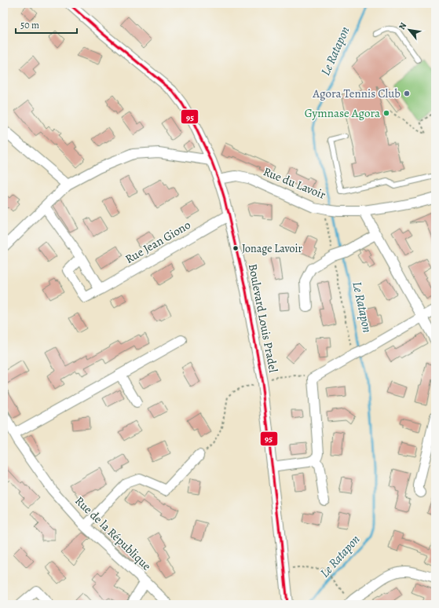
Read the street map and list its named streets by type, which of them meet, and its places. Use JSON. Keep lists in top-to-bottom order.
{
  "streets": {
    "street": [
      "Rue du Lavoir",
      "Rue Jean Giono",
      "Boulevard Louis Pradel",
      "Rue de la République"
    ]
  },
  "crossings": [
    ["Rue du Lavoir", "Boulevard Louis Pradel"],
    ["Rue Jean Giono", "Boulevard Louis Pradel"]
  ],
  "water": ["Le Ratapon"],
  "places": ["Agora Tennis Club", "Gymnase Agora", "Jonage Lavoir"],
  "lines": ["transit line 95"],
  "scale_bar": "50 m",
  "north": "top left"
}
